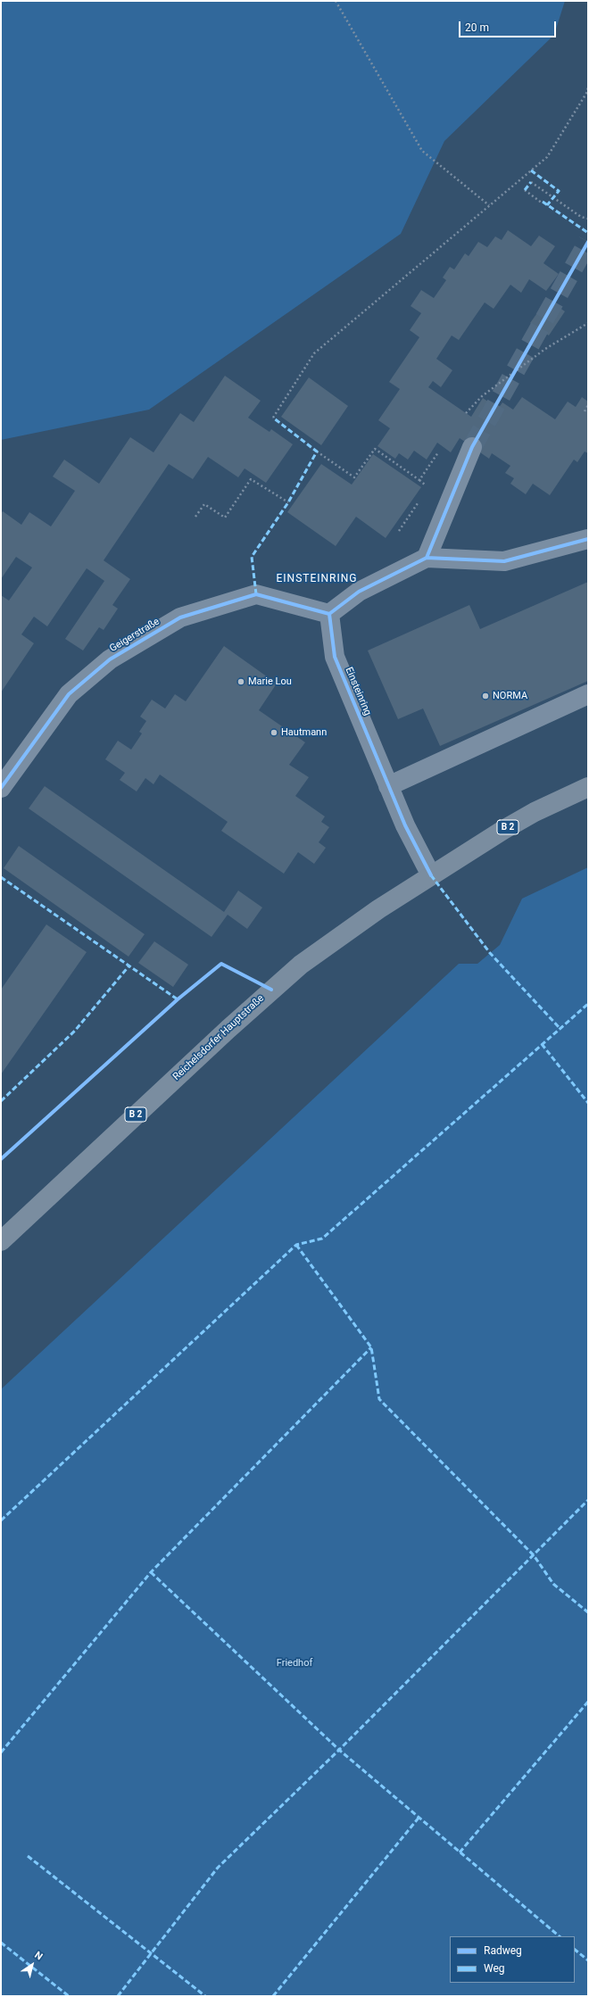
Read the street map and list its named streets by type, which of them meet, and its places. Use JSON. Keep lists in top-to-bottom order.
{
  "streets": {
    "main road": ["B 2", "Reichelsdorfer Hauptstraße"],
    "street": ["Geigerstraße", "Einsteinring"]
  },
  "crossings": [
    ["Geigerstraße", "Einsteinring"],
    ["Einsteinring", "Reichelsdorfer Hauptstraße"]
  ],
  "districts": ["EINSTEINRING"],
  "parks": ["Friedhof"],
  "places": ["Marie Lou", "NORMA", "Hautmann"],
  "legend": ["Radweg", "Weg"],
  "scale_bar": "20 m",
  "north": "top right"
}
